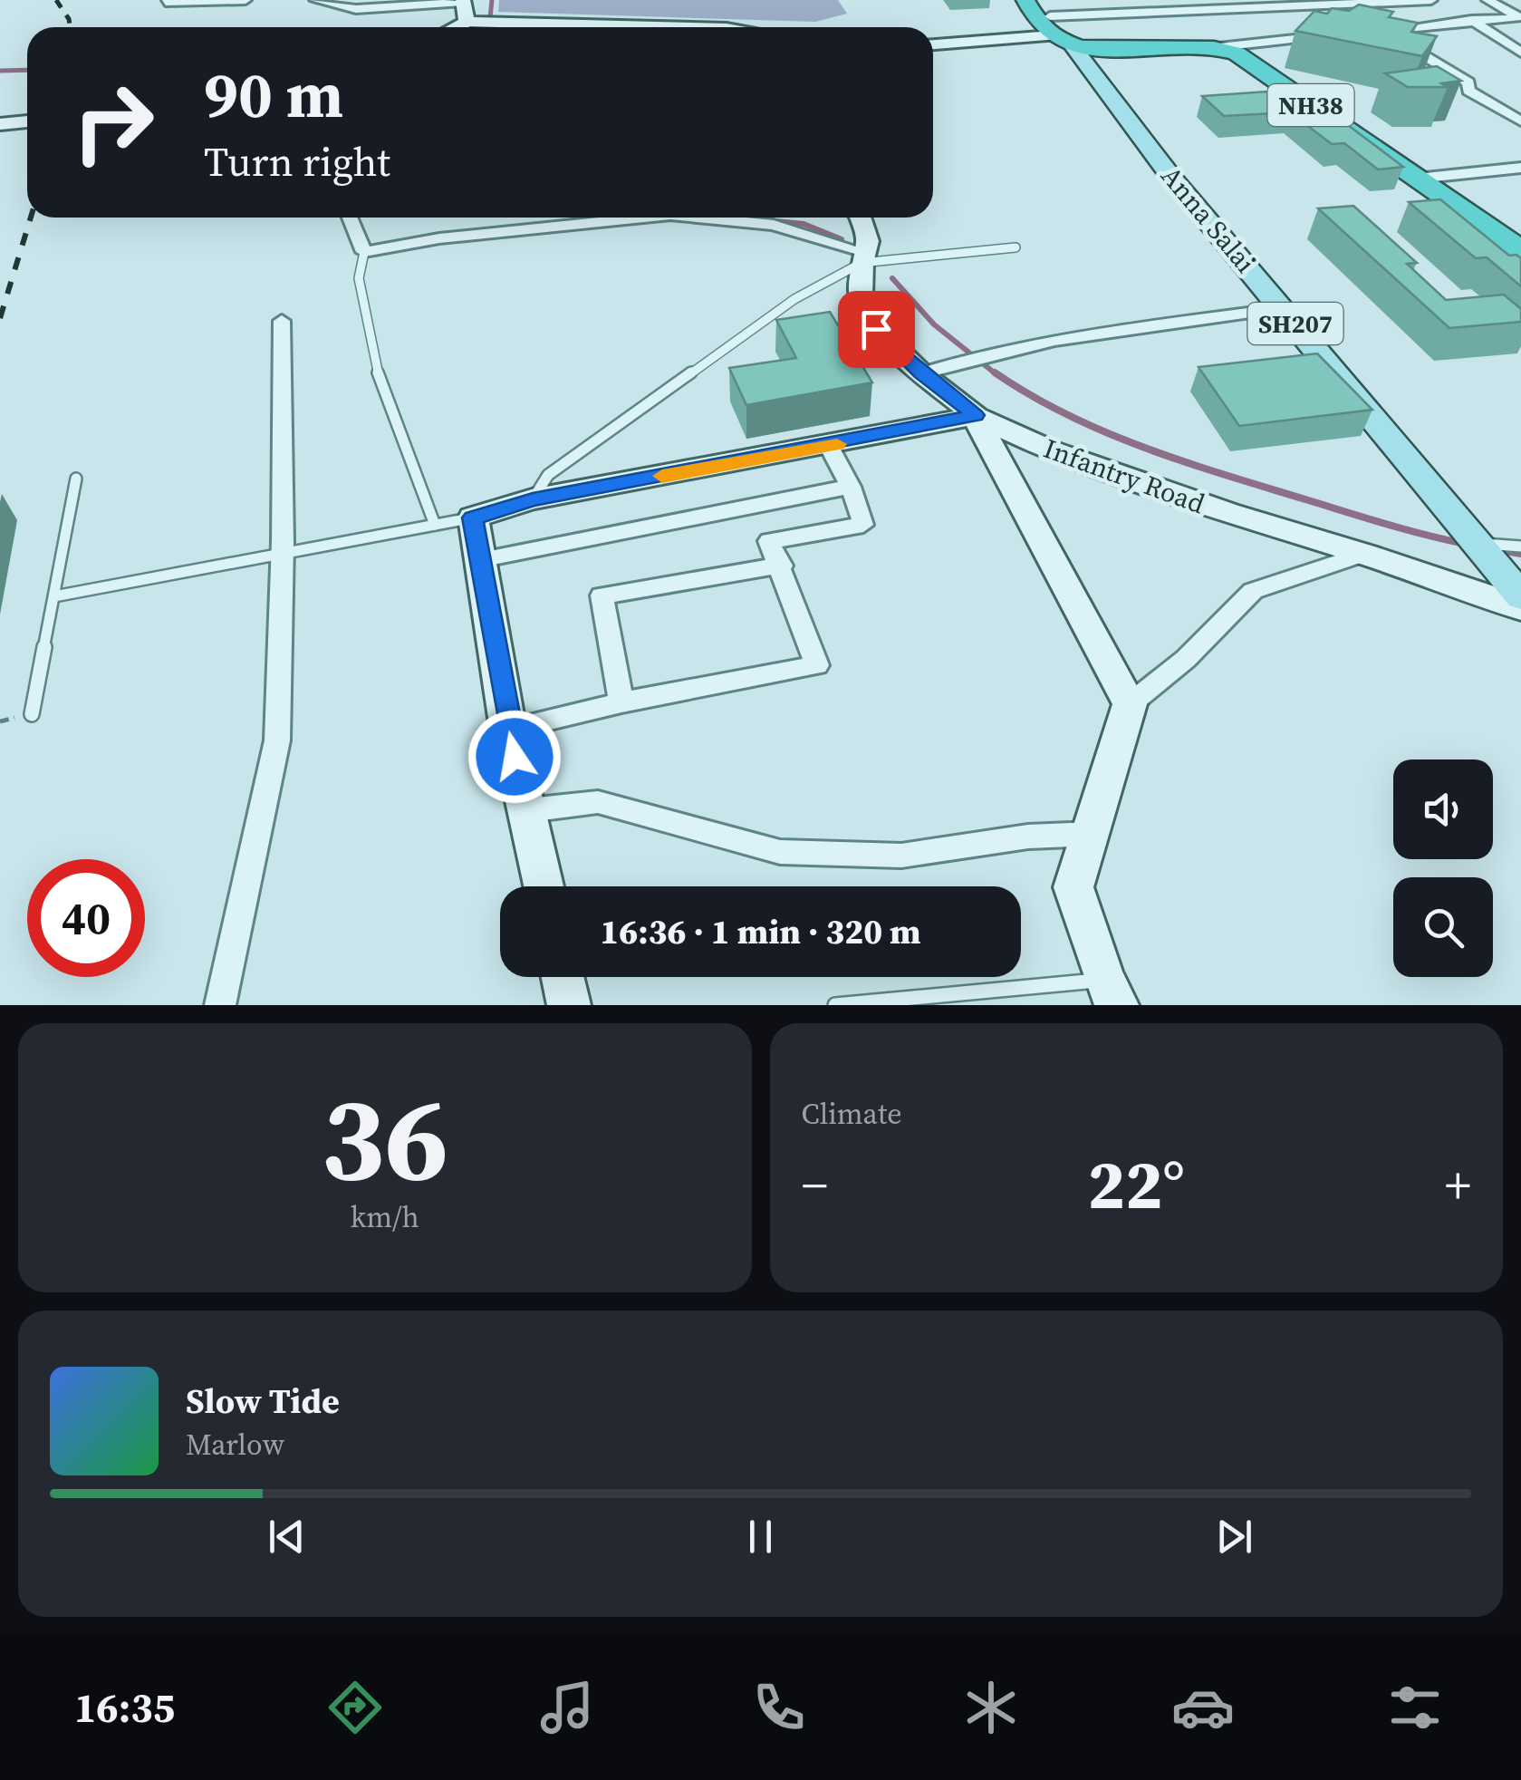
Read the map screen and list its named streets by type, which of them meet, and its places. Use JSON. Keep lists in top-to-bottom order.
{
  "streets": {
    "highway": ["NH38", "Anna Salai"],
    "main road": ["SH207"],
    "street": ["Infantry Road"]
  },
  "crossings": [
    ["NH38", "Anna Salai"]
  ],
  "page": {
    "turn": ["90 m", "Turn right"],
    "limit": "40",
    "trip": "16:36 · 1 min · 320 m",
    "tile": [
      ["36", "km/h"],
      "Climate"
    ],
    "heat": ["−", "22°", "+"],
    "song": ["Slow Tide", "Marlow"],
    "tabs": "16:35"
  }
}
